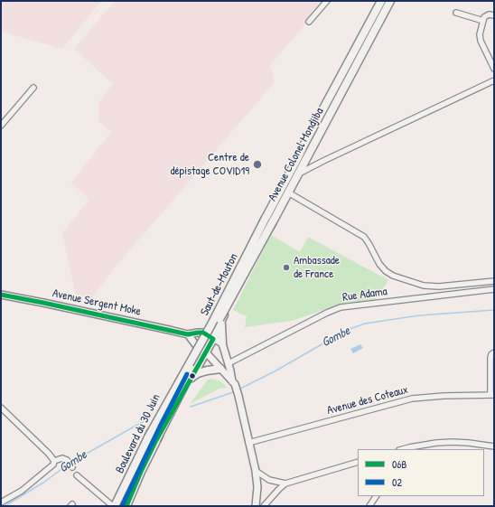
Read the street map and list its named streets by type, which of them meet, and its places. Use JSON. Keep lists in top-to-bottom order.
{
  "streets": {
    "main road": [
      "Avenue Colonel Mondjiba",
      "Saut-de-Mouton",
      "Avenue Sergent Moke",
      "Boulevard du 30 Juin"
    ],
    "street": ["Rue Adama", "Avenue des Coteaux"]
  },
  "crossings": [
    ["Avenue Colonel Mondjiba", "Saut-de-Mouton"],
    ["Avenue Colonel Mondjiba", "Boulevard du 30 Juin"],
    ["Saut-de-Mouton", "Boulevard du 30 Juin"]
  ],
  "water": ["Gombe"],
  "places": ["Centre de dépistage COVID19", "Ambassade de France"],
  "lines": ["transit line 06B", "transit line 02"],
  "legend": ["06B", "02"]
}
